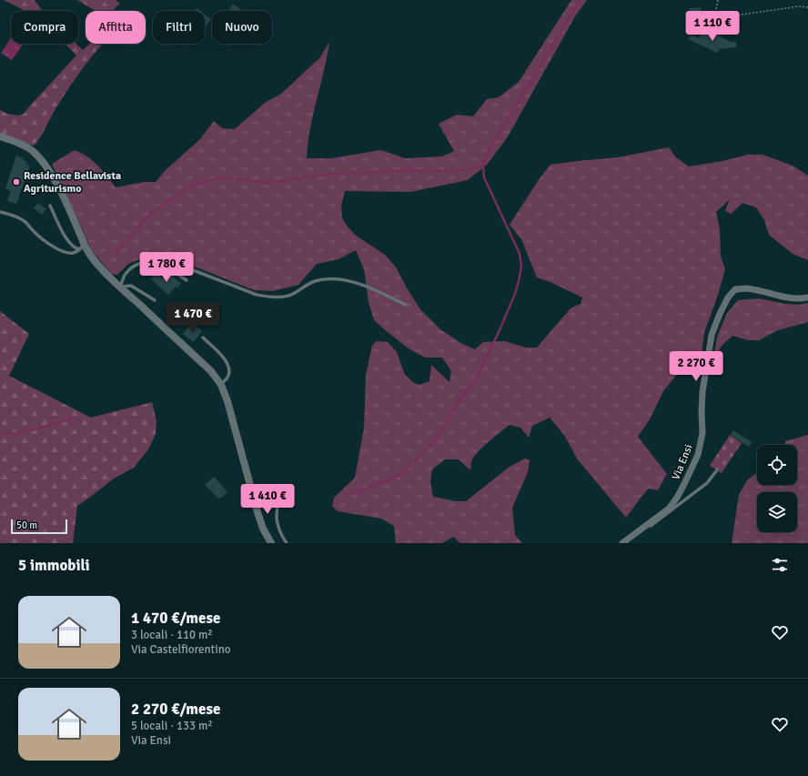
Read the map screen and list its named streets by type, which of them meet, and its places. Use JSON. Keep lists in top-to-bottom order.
{
  "streets": {
    "street": ["Via Ensi"]
  },
  "places": ["Residence Bellavista Agriturismo"],
  "scale_bar": "50 m",
  "page": {
    "price": [
      "1 110 €",
      "1 780 €",
      "1 470 €",
      "2 270 €",
      "1 410 €"
    ],
    "chip": [
      "Compra",
      "Affitta",
      "Filtri",
      "Nuovo"
    ],
    "scale": "50 m",
    "heading": "5 immobili",
    "list": [
      {
        "name": "1 470 €/mese",
        "note": "3 locali · 110 m² · Via Castelfiorentino"
      },
      {
        "name": "2 270 €/mese",
        "note": "5 locali · 133 m² · Via Ensi"
      }
    ]
  }
}
